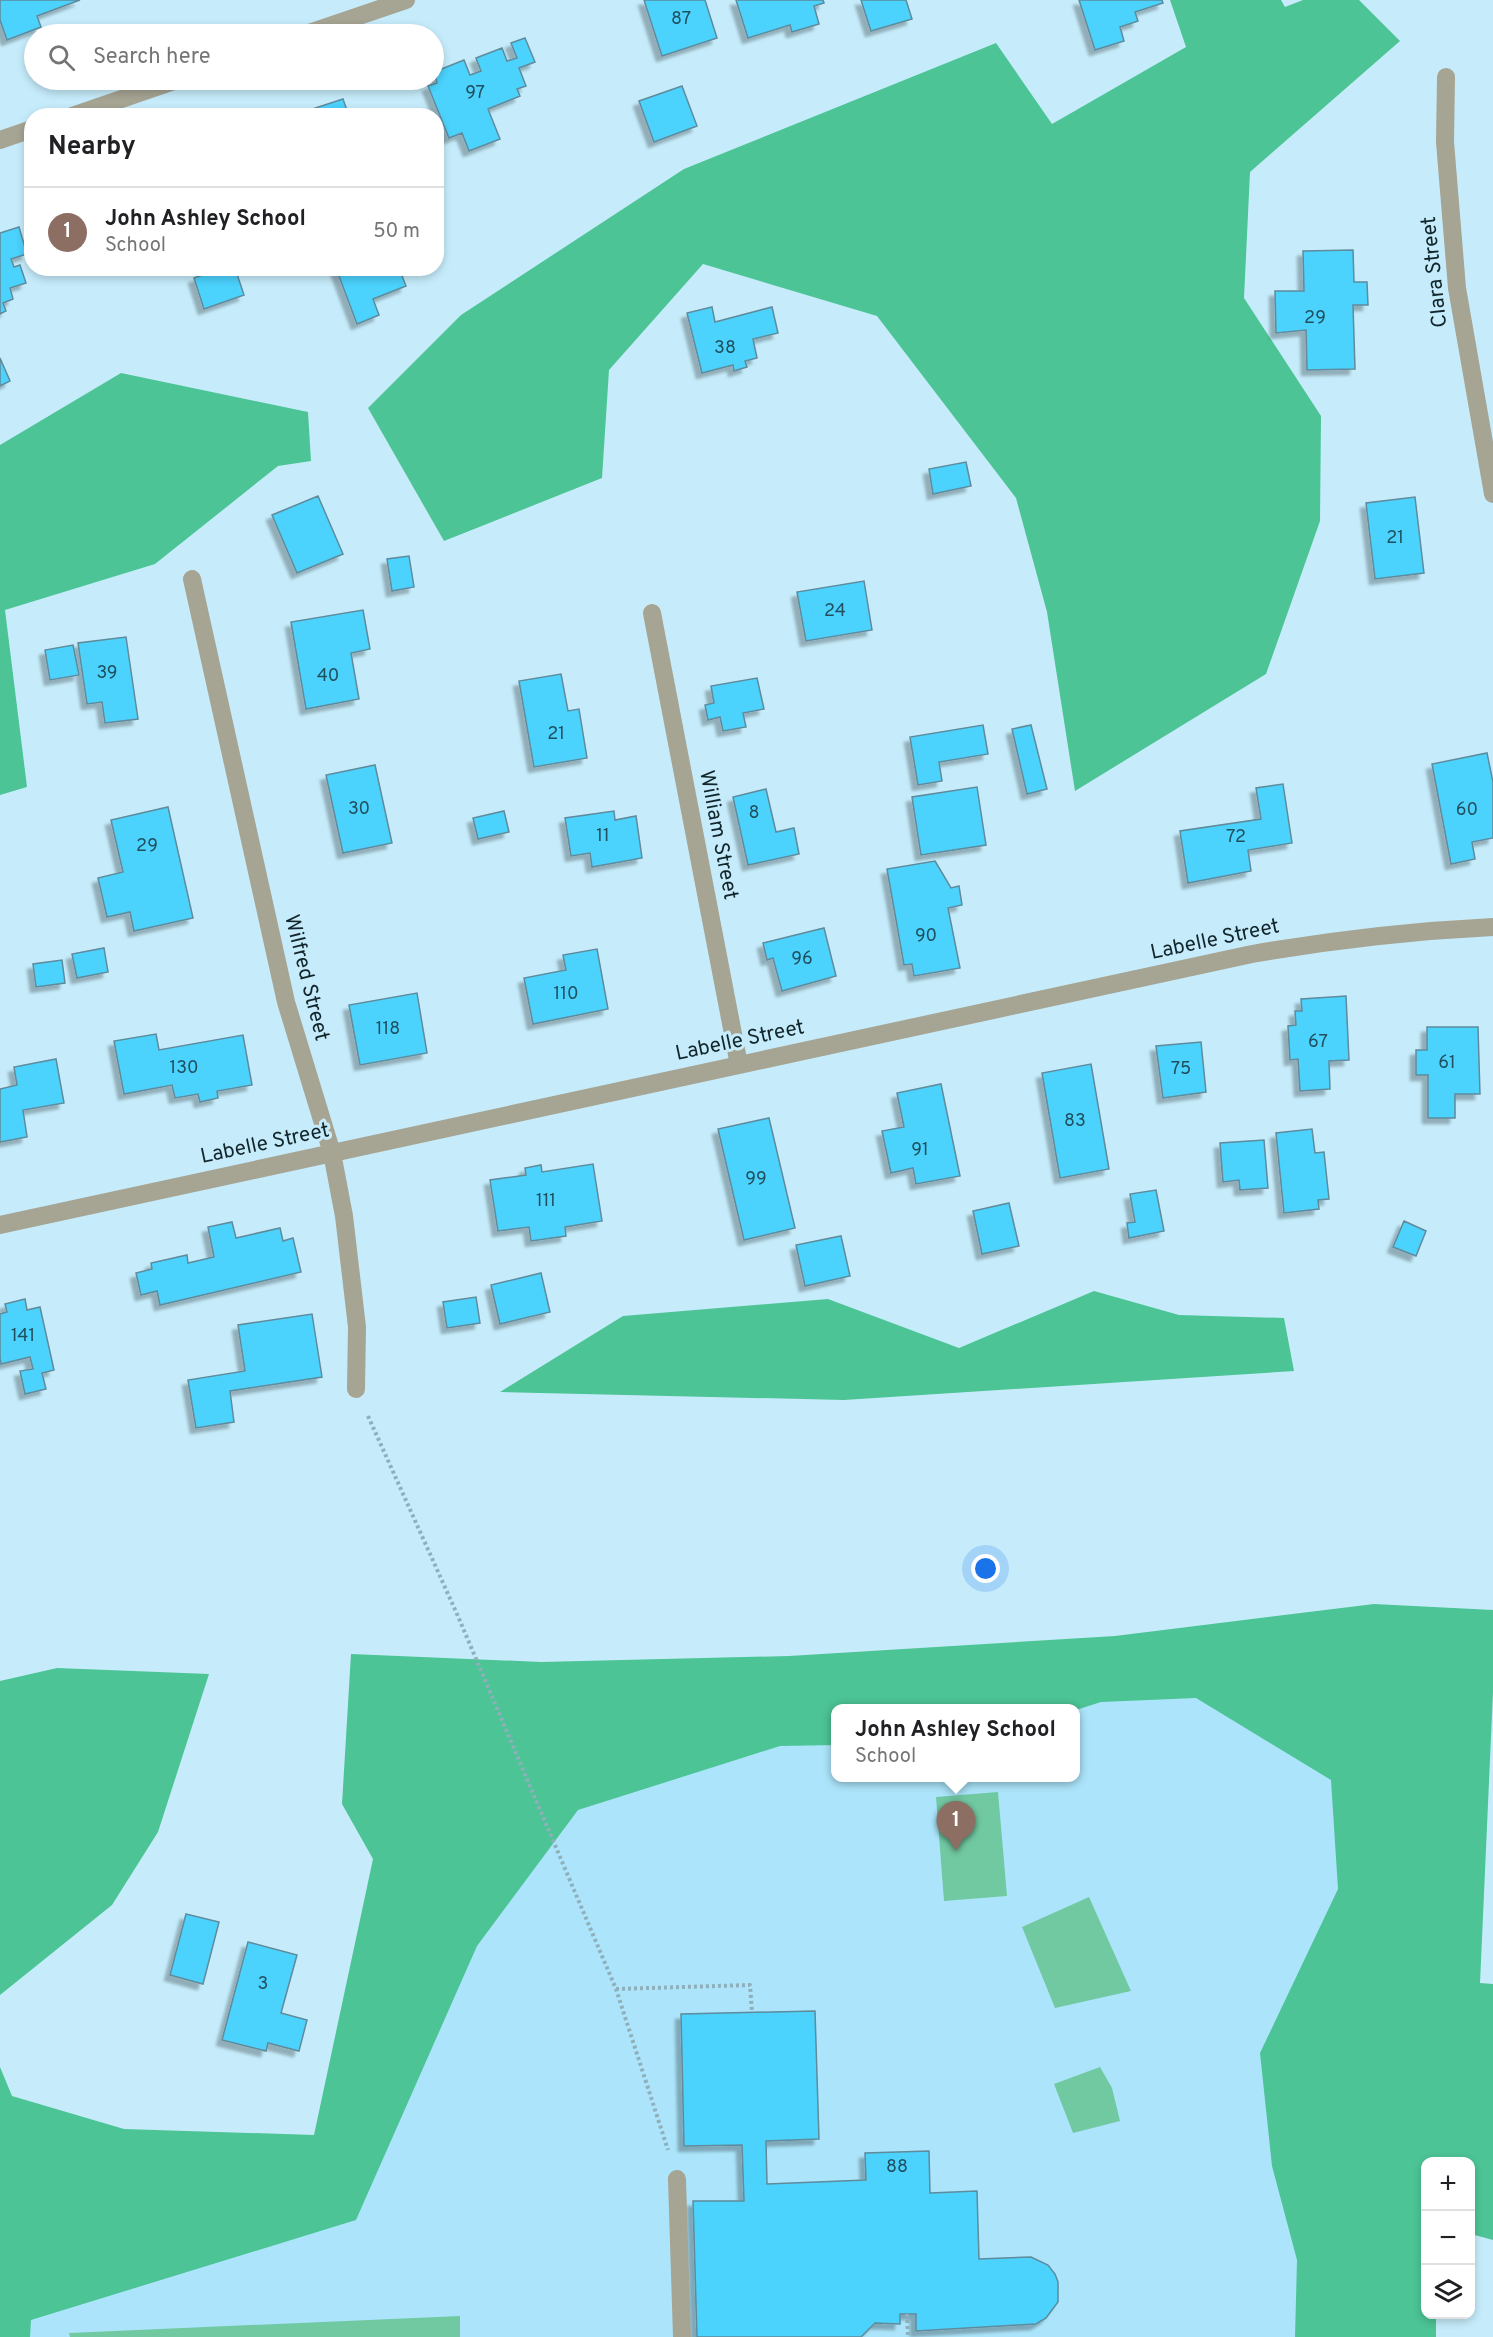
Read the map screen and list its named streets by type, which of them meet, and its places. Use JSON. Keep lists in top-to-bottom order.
{
  "streets": {
    "street": [
      "Clara Street",
      "William Street",
      "Labelle Street",
      "Wilfred Street"
    ]
  },
  "crossings": [
    ["William Street", "Labelle Street"],
    ["Labelle Street", "Wilfred Street"]
  ],
  "house_numbers": [
    "87",
    "97",
    "29",
    "38",
    "21",
    "24",
    "39",
    "40",
    "21",
    "30",
    "60",
    "8",
    "11",
    "72",
    "29",
    "90",
    "96",
    "110",
    "118",
    "67",
    "61",
    "130",
    "75",
    "83",
    "91",
    "99",
    "111",
    "141",
    "3",
    "88"
  ],
  "page": {
    "search": "Search here",
    "heading": "Nearby",
    "list": [
      {
        "mark": "1",
        "name": "John Ashley School",
        "note": "School",
        "value": "50 m"
      }
    ],
    "popup": ["John Ashley School", "School"],
    "pins": "1",
    "map_buttons": ["+", "−"]
  }
}
